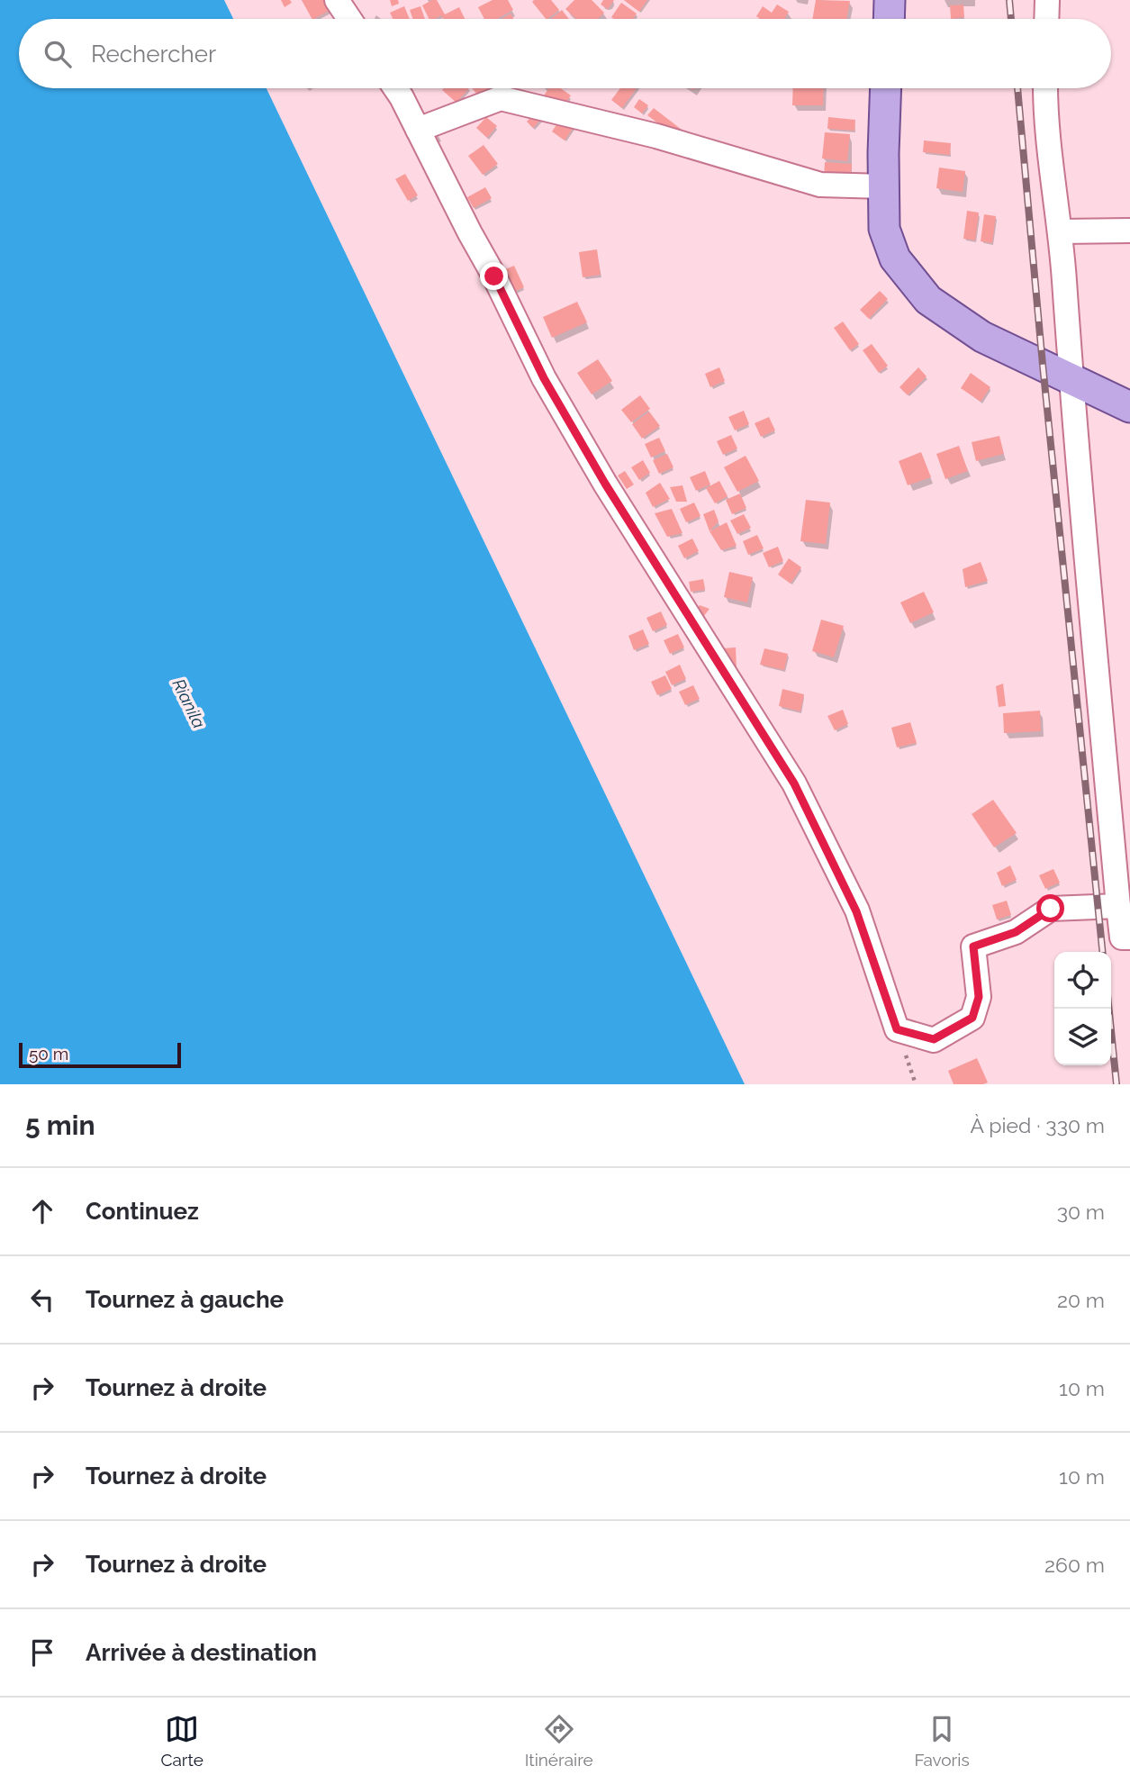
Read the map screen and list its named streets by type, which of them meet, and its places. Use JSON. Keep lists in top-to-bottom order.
{
  "water": ["Rianila"],
  "scale_bar": "50 m",
  "page": {
    "search": "Rechercher",
    "scale": "50 m",
    "heading": ["5 min", "À pied · 330 m"],
    "list": [
      ["Continuez", "30 m"],
      ["Tournez à gauche", "20 m"],
      ["Tournez à droite", "10 m"],
      ["Tournez à droite", "10 m"],
      ["Tournez à droite", "260 m"],
      "Arrivée à destination"
    ],
    "nav": ["Carte", "Itinéraire", "Favoris"]
  }
}
